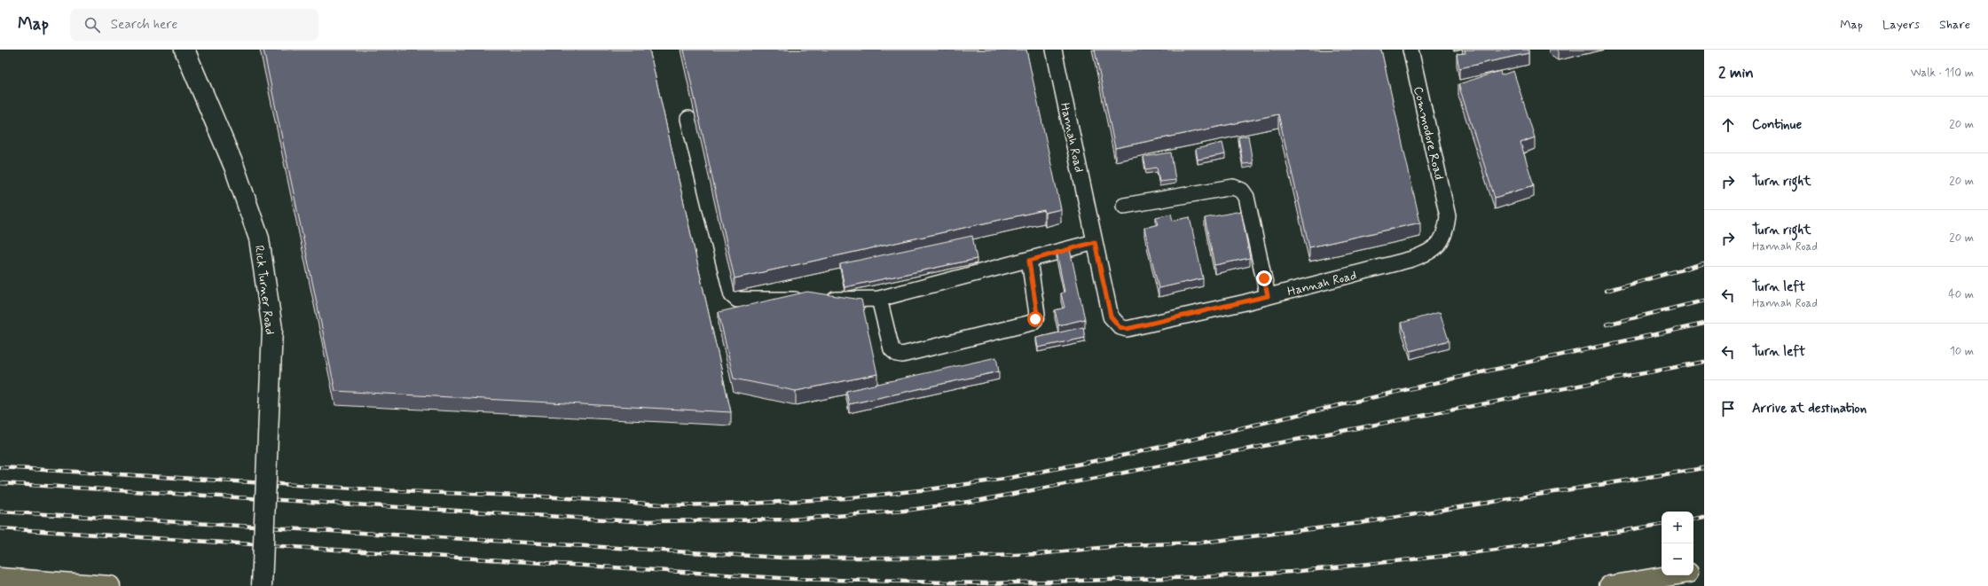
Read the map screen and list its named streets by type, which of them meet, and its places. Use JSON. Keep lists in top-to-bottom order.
{
  "streets": {
    "street": ["Rick Turner Road"],
    "lane": ["Commodore Road", "Hannah Road"]
  },
  "crossings": [
    ["Commodore Road", "Hannah Road"]
  ],
  "page": {
    "header": "Map",
    "search": "Search here",
    "nav": ["Map", "Layers", "Share"],
    "heading": ["2 min", "Walk · 110 m"],
    "list": [
      ["Continue", "20 m"],
      ["Turn right", "20 m"],
      ["Turn right", "Hannah Road", "20 m"],
      ["Turn left", "Hannah Road", "40 m"],
      ["Turn left", "10 m"],
      "Arrive at destination"
    ],
    "map_buttons": ["+", "−"]
  }
}
